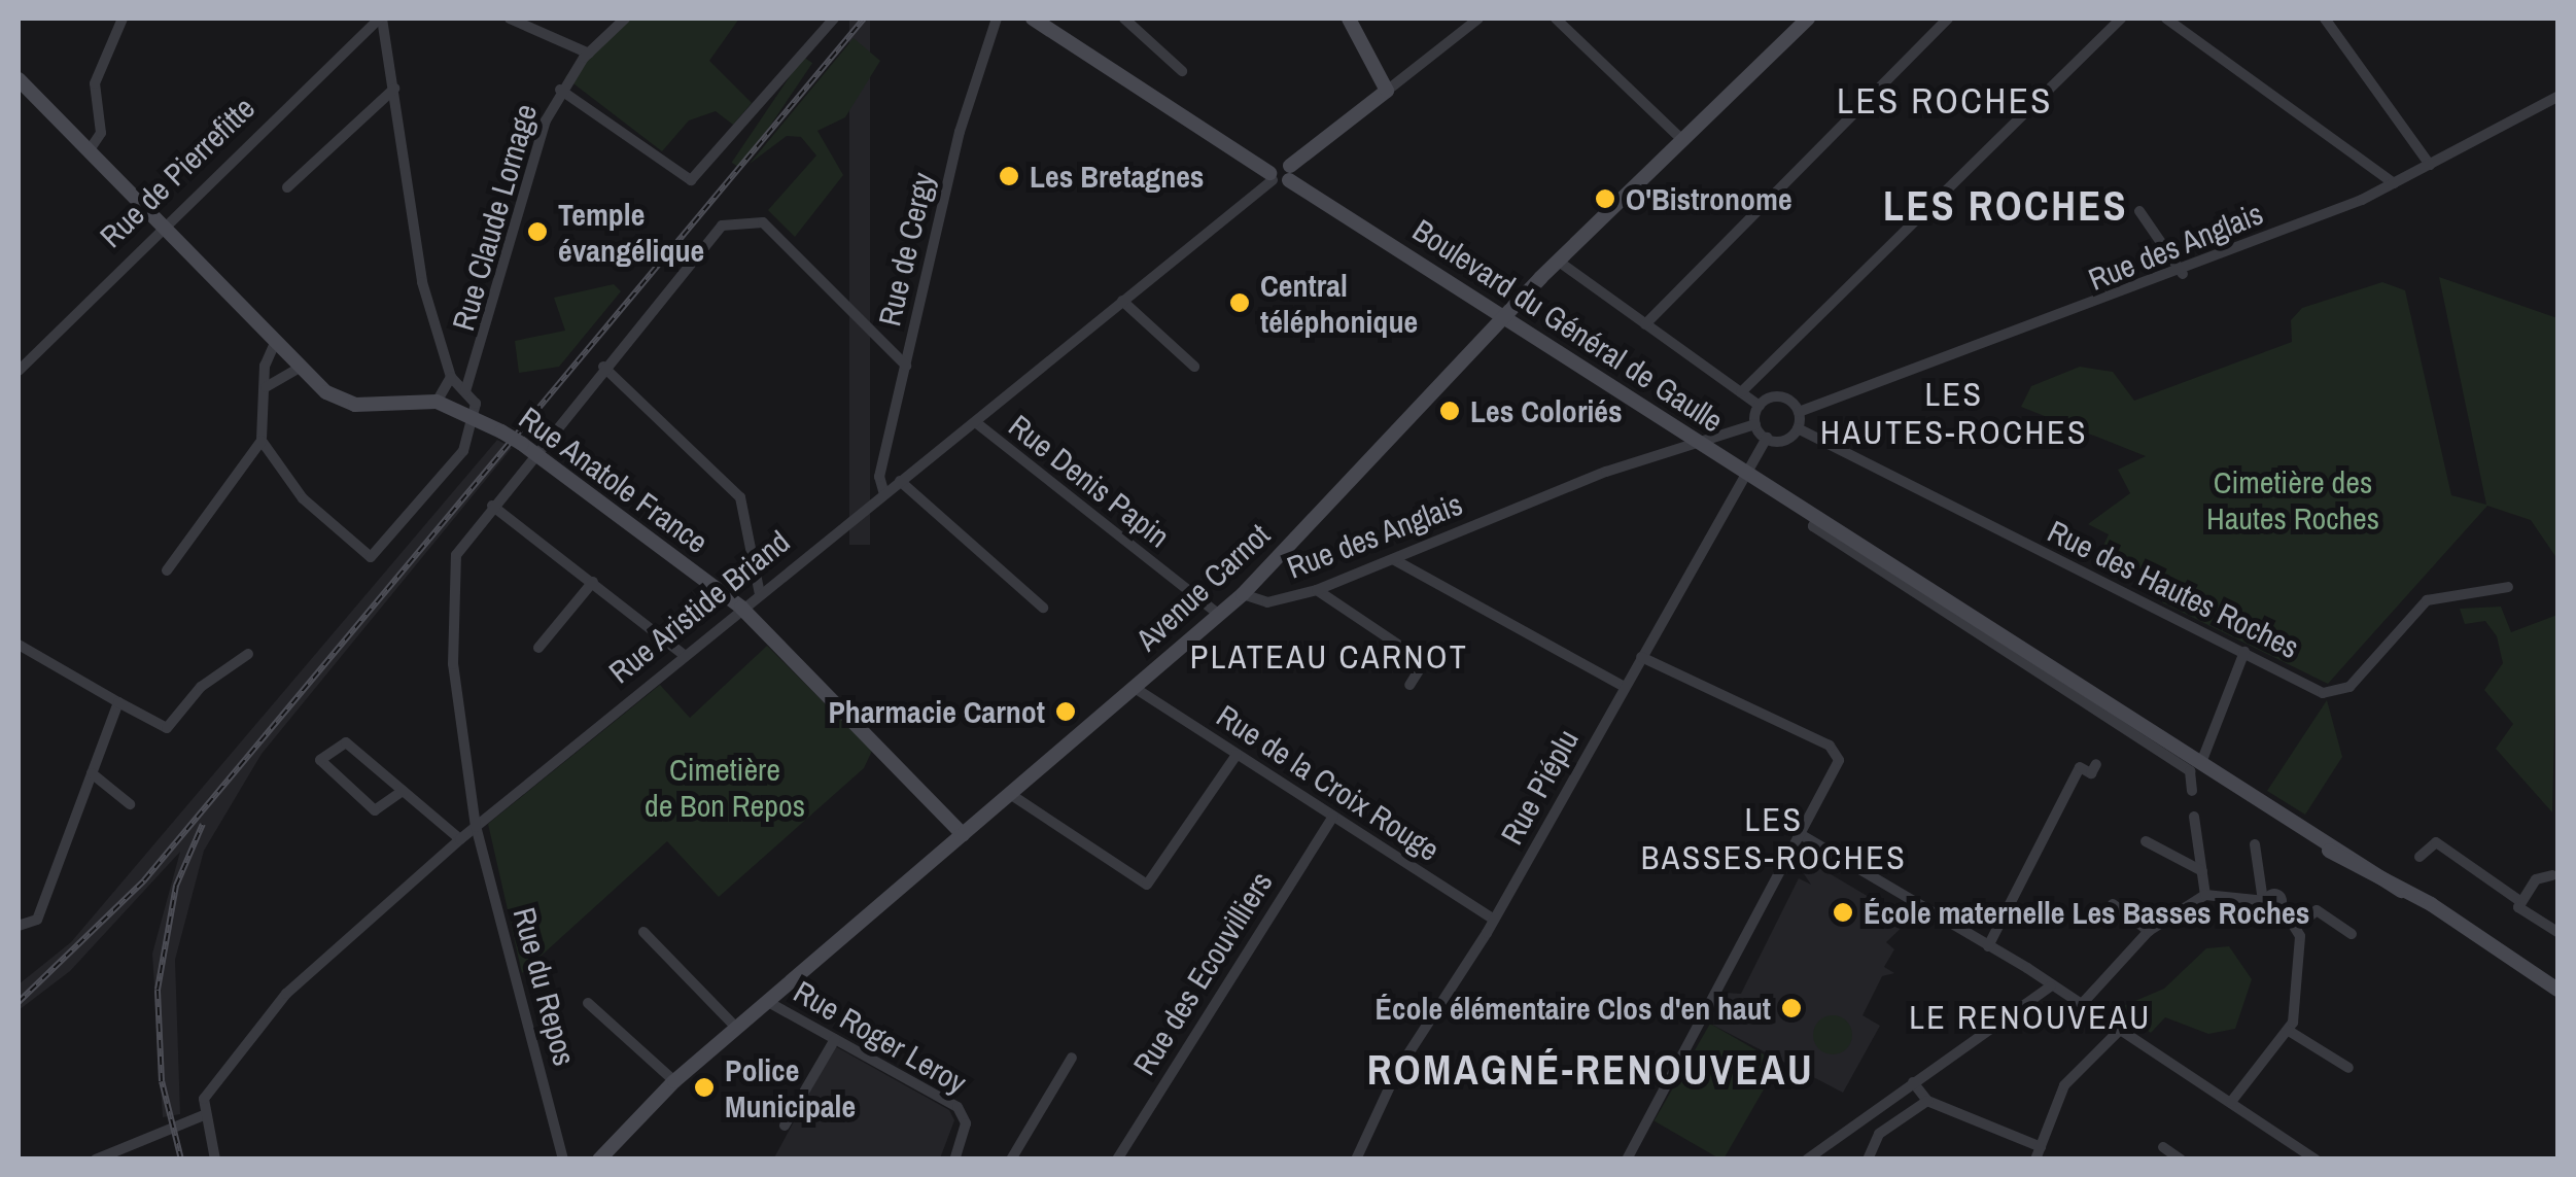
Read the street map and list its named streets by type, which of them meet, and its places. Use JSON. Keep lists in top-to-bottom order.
{
  "streets": {
    "street": [
      "Rue de Pierrefitte",
      "Rue Claude Lornage",
      "Rue des Anglais",
      "Rue de Cergy",
      "Boulevard du Général de Gaulle",
      "Rue Anatole France",
      "Rue Denis Papin",
      "Avenue Carnot",
      "Rue des Hautes Roches",
      "Rue Aristide Briand",
      "Rue de la Croix Rouge",
      "Rue Piéplu",
      "Rue des Ecouvilliers",
      "Rue du Repos",
      "Rue Roger Leroy"
    ]
  },
  "crossings": [
    ["Rue de Pierrefitte", "Rue Anatole France"],
    ["Rue des Anglais", "Boulevard du Général de Gaulle"],
    ["Rue des Anglais", "Avenue Carnot"],
    ["Rue des Anglais", "Rue des Hautes Roches"],
    ["Rue des Anglais", "Rue Piéplu"],
    ["Rue de Cergy", "Rue Aristide Briand"],
    ["Boulevard du Général de Gaulle", "Avenue Carnot"],
    ["Boulevard du Général de Gaulle", "Rue Piéplu"],
    ["Rue Anatole France", "Avenue Carnot"],
    ["Rue Anatole France", "Rue Aristide Briand"],
    ["Rue Denis Papin", "Avenue Carnot"],
    ["Rue Denis Papin", "Rue Aristide Briand"],
    ["Avenue Carnot", "Rue de la Croix Rouge"],
    ["Avenue Carnot", "Rue Roger Leroy"],
    ["Rue des Hautes Roches", "Rue Piéplu"],
    ["Rue Aristide Briand", "Rue du Repos"],
    ["Rue de la Croix Rouge", "Rue Piéplu"],
    ["Rue de la Croix Rouge", "Rue des Ecouvilliers"]
  ],
  "districts": [
    "LES ROCHES",
    "LES ROCHES",
    "LES HAUTES-ROCHES",
    "PLATEAU CARNOT",
    "LES BASSES-ROCHES",
    "LE RENOUVEAU",
    "ROMAGNÉ-RENOUVEAU"
  ],
  "parks": ["Cimetière des Hautes Roches", "Cimetière de Bon Repos"],
  "places": [
    "Les Bretagnes",
    "O'Bistronome",
    "Temple évangélique",
    "Central téléphonique",
    "Les Coloriés",
    "Pharmacie Carnot",
    "École maternelle Les Basses Roches",
    "École élémentaire Clos d'en haut",
    "Police Municipale"
  ]
}
